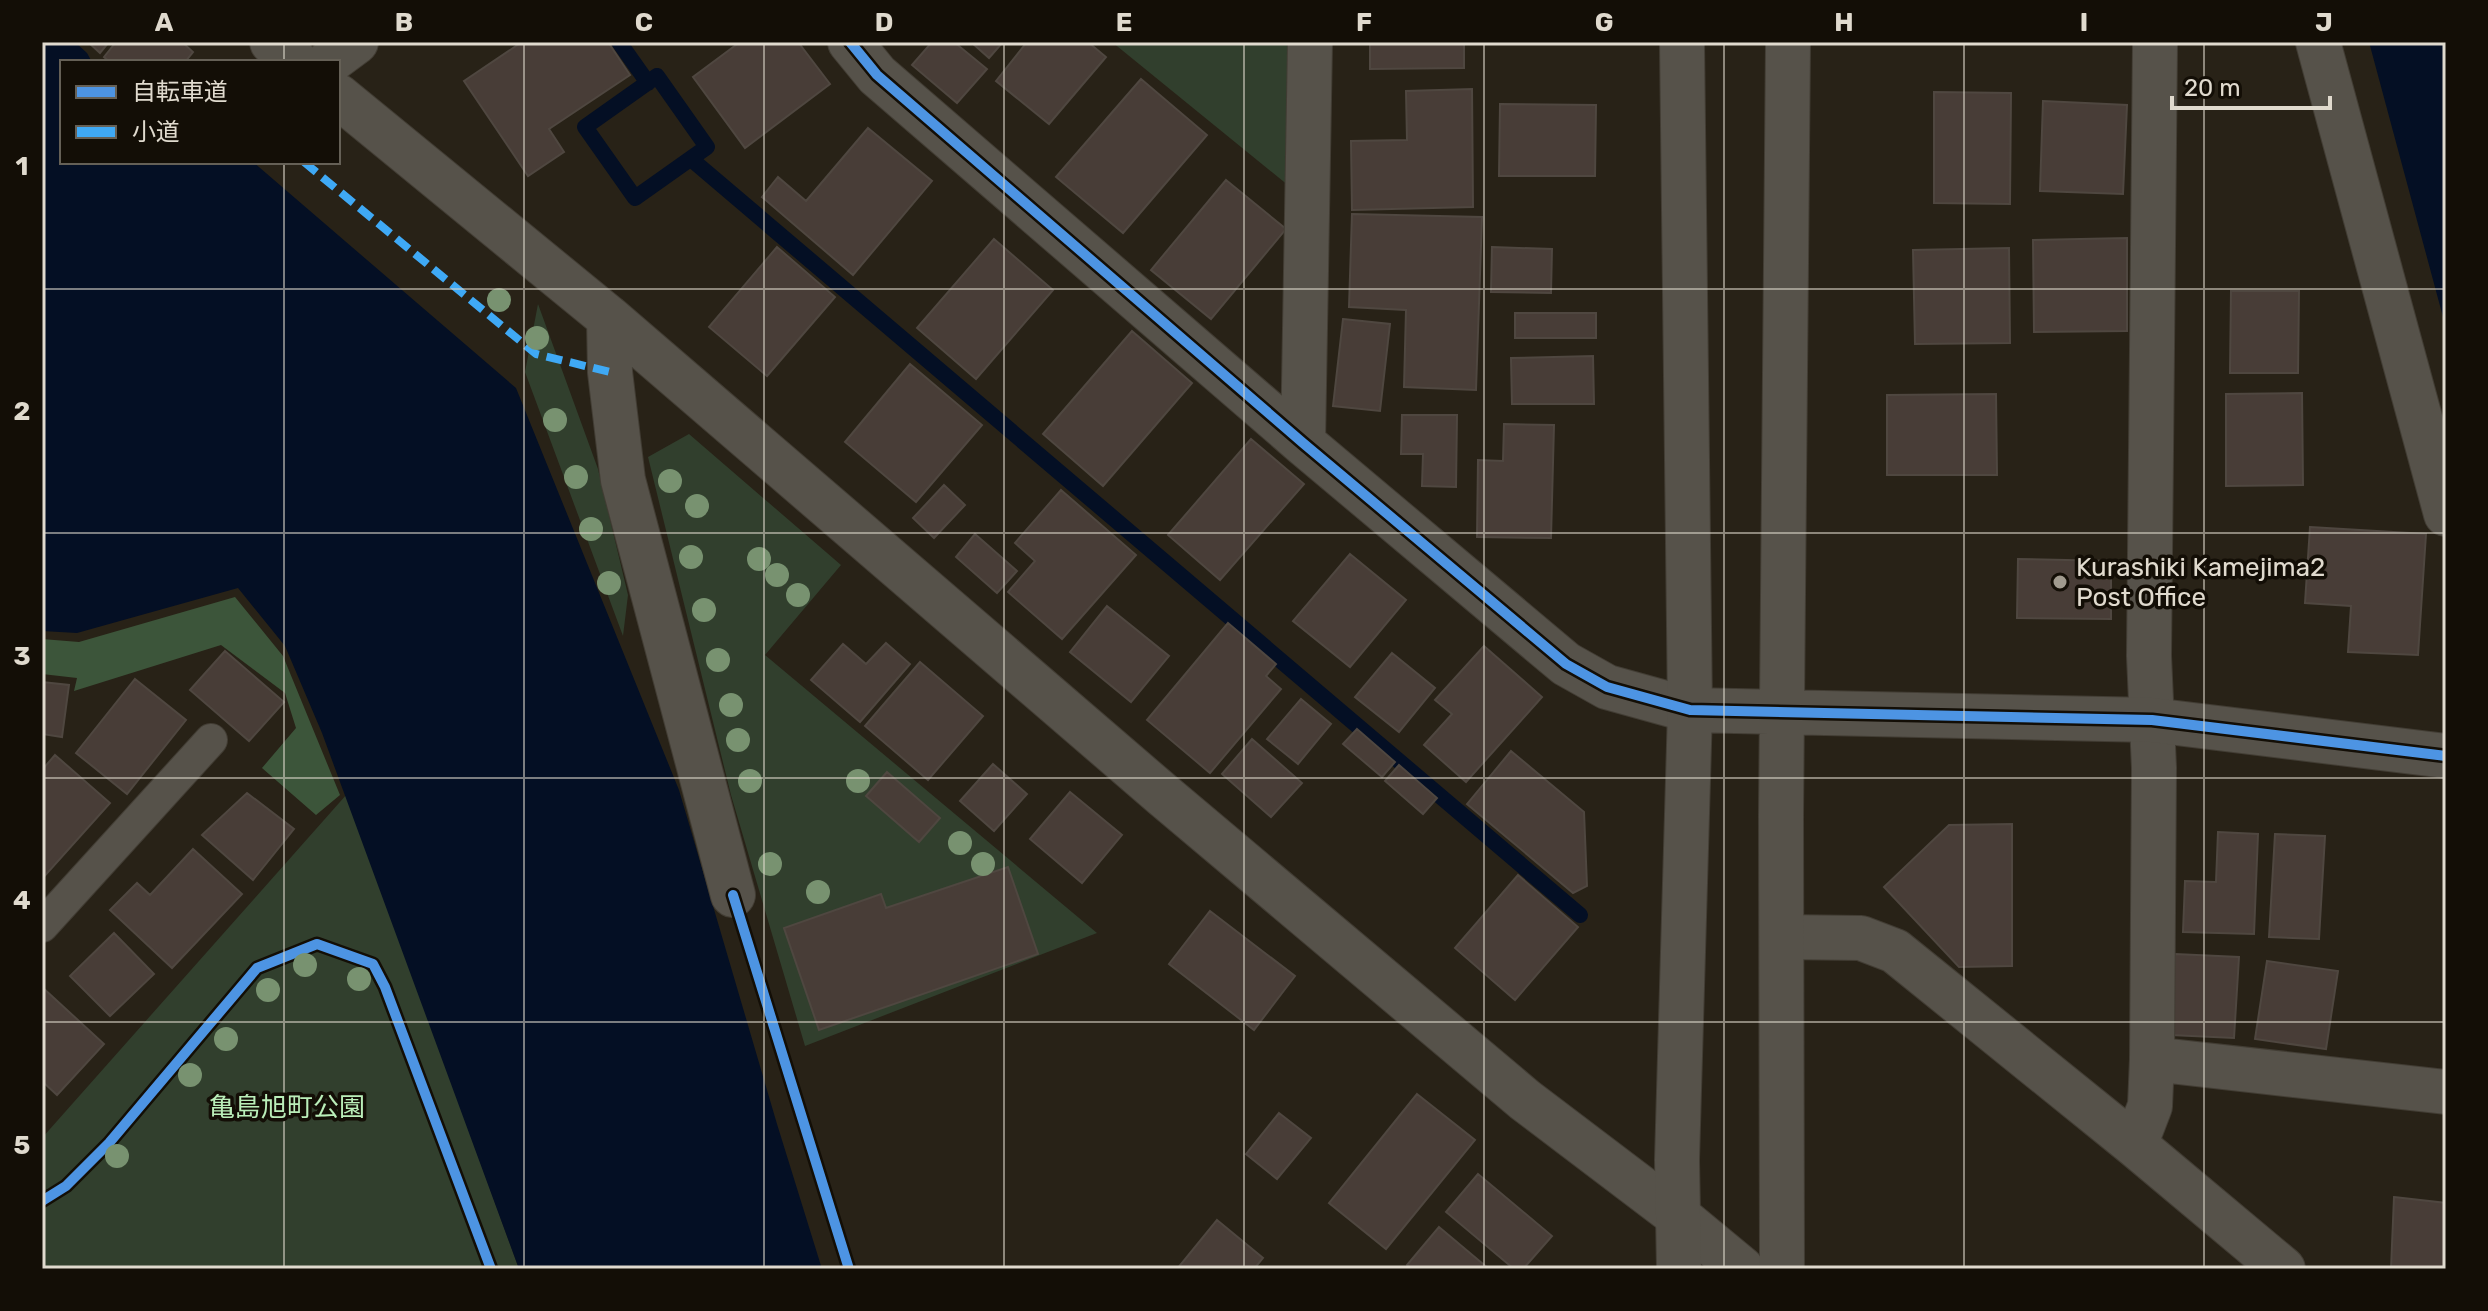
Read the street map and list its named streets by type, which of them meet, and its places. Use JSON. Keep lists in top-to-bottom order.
{
  "parks": ["亀島旭町公園"],
  "places": ["Kurashiki Kamejima2 Post Office"],
  "legend": ["自転車道", "小道"],
  "scale_bar": "20 m",
  "grid": {
    "columns": [
      "A",
      "B",
      "C",
      "D",
      "E",
      "F",
      "G",
      "H",
      "I",
      "J"
    ],
    "rows": [
      "1",
      "2",
      "3",
      "4",
      "5"
    ]
  }
}
